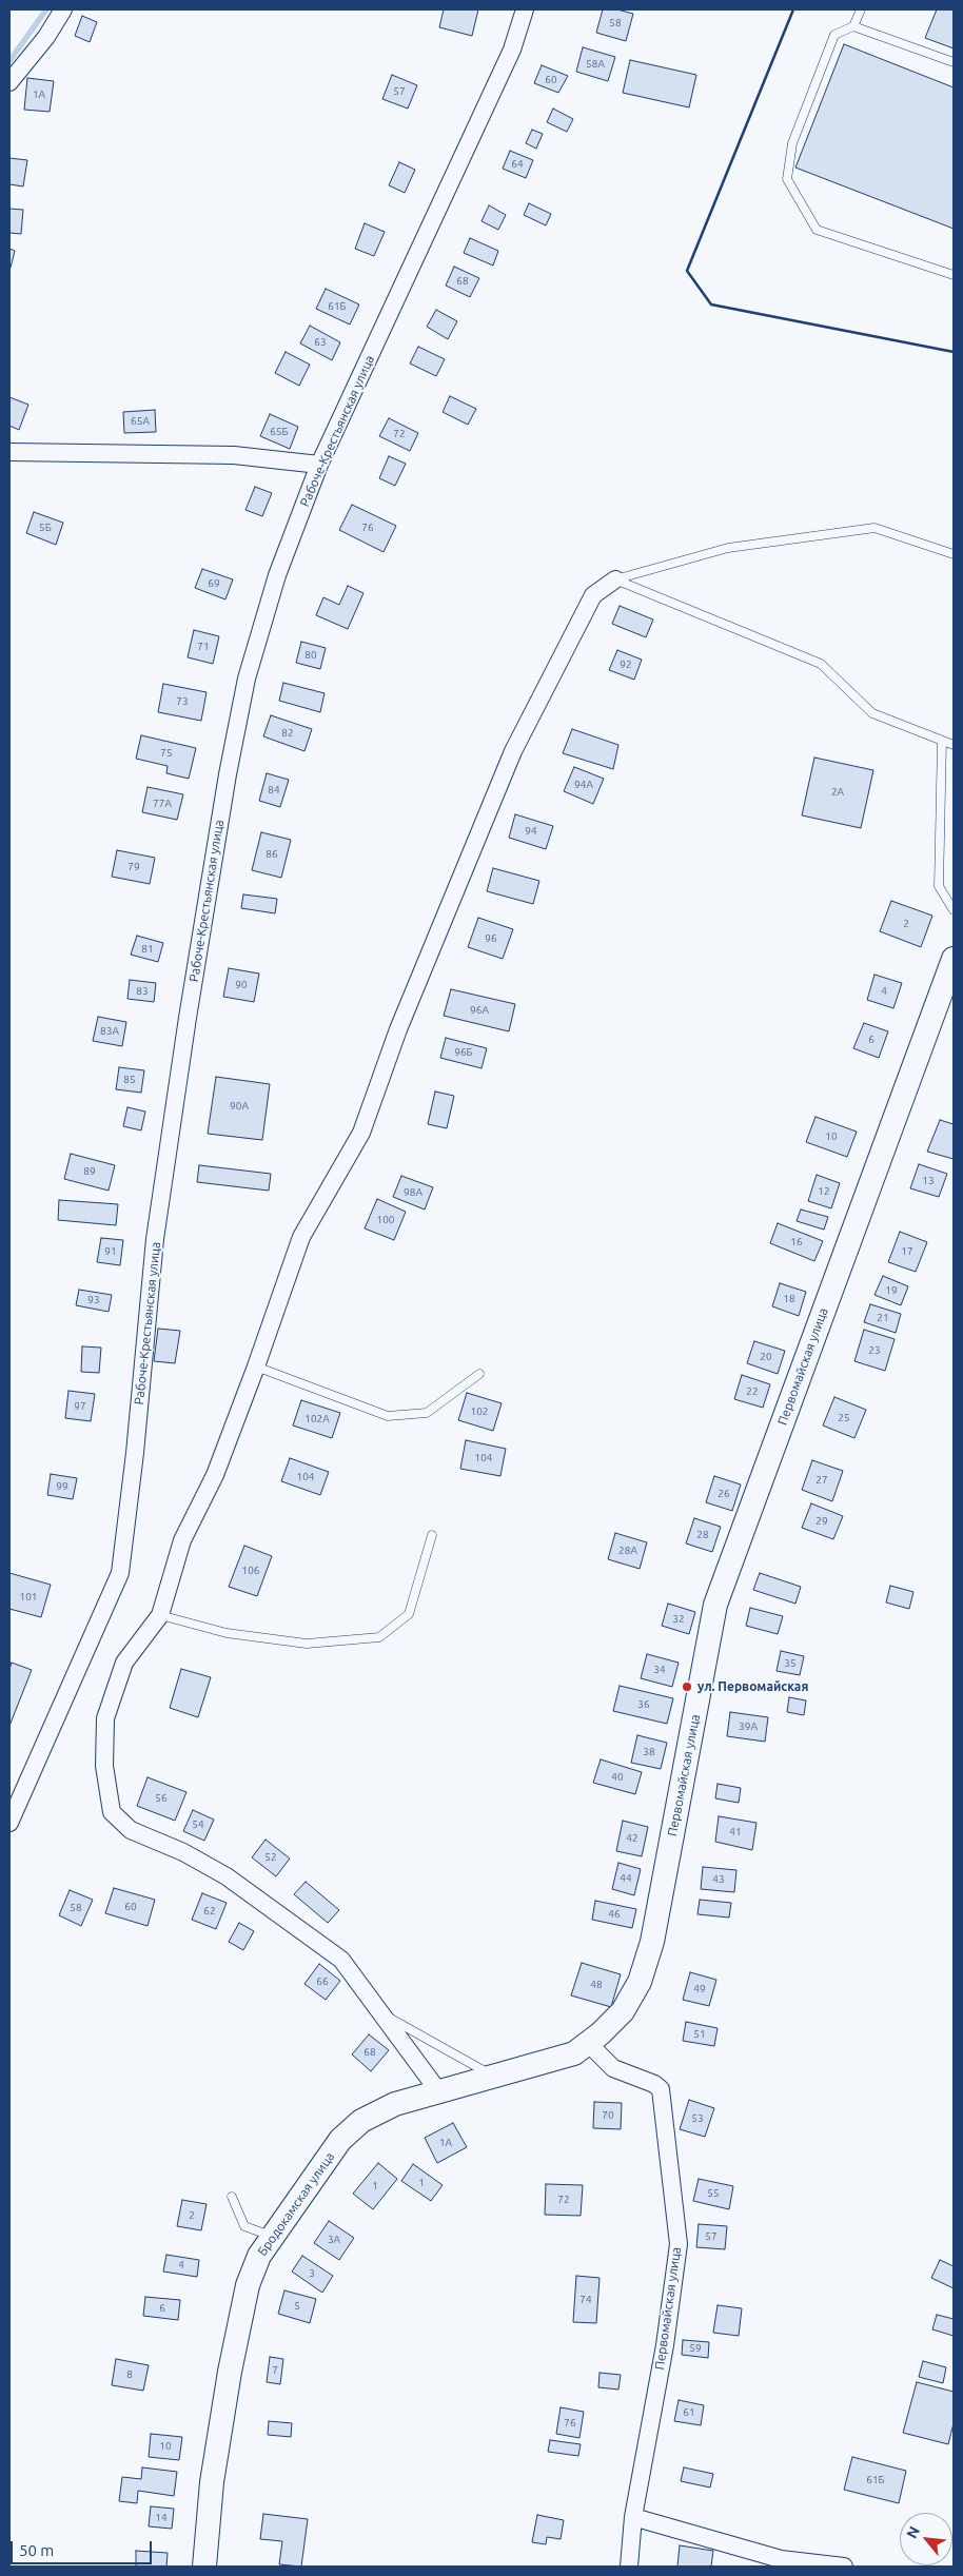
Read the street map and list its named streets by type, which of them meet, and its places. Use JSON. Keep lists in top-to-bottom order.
{
  "streets": {
    "street": ["Рабоче-Крестьянская улица", "Первомайская улица", "Бродокамская улица"]
  },
  "crossings": [
    ["Первомайская улица", "Бродокамская улица"]
  ],
  "places": ["ул. Первомайская"],
  "house_numbers": [
    "58",
    "58А",
    "60",
    "57",
    "1А",
    "64",
    "68",
    "61Б",
    "63",
    "65А",
    "65Б",
    "72",
    "5Б",
    "76",
    "69",
    "71",
    "80",
    "92",
    "73",
    "82",
    "75",
    "94А",
    "84",
    "2А",
    "77А",
    "94",
    "86",
    "79",
    "2",
    "96",
    "81",
    "90",
    "83",
    "4",
    "96А",
    "83А",
    "6",
    "96Б",
    "85",
    "90А",
    "10",
    "89",
    "13",
    "12",
    "98А",
    "100",
    "16",
    "91",
    "17",
    "19",
    "18",
    "93",
    "21",
    "23",
    "20",
    "22",
    "97",
    "102",
    "25",
    "102А",
    "104",
    "104",
    "27",
    "99",
    "26",
    "29",
    "28",
    "28А",
    "106",
    "101",
    "32",
    "35",
    "34",
    "36",
    "39А",
    "38",
    "40",
    "56",
    "54",
    "41",
    "42",
    "52",
    "44",
    "43",
    "60",
    "58",
    "62",
    "46",
    "66",
    "48",
    "49",
    "51",
    "68",
    "70",
    "53",
    "1А",
    "1",
    "1",
    "55",
    "72",
    "2",
    "57",
    "3А",
    "4",
    "3",
    "74",
    "5",
    "6",
    "59",
    "7",
    "8",
    "61",
    "76",
    "10",
    "61Б",
    "14"
  ],
  "scale_bar": "50 m",
  "north": "top left"
}
